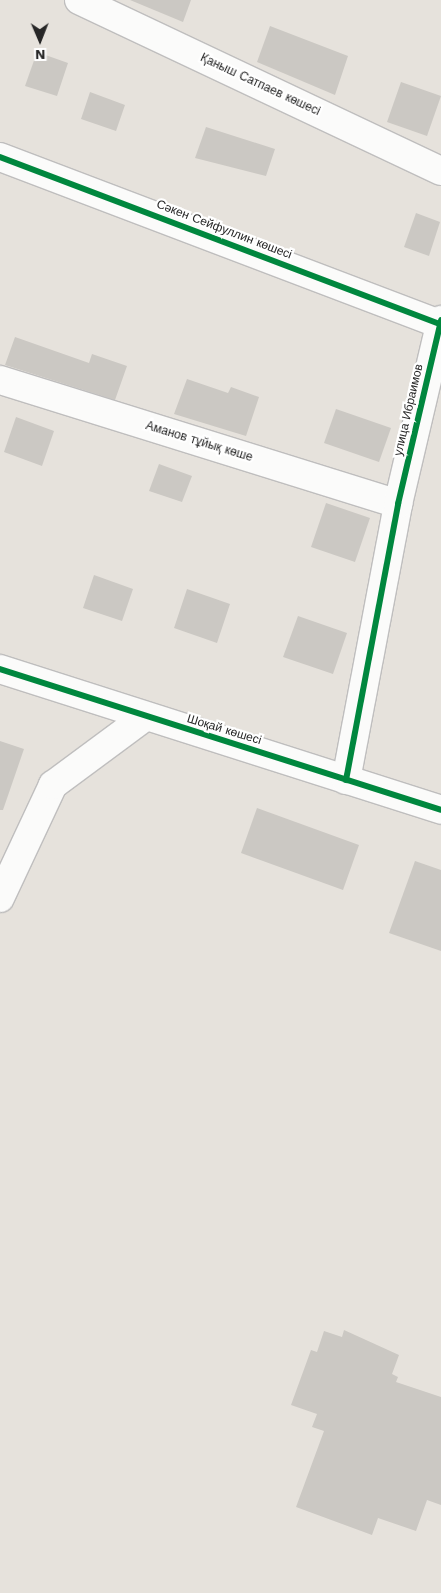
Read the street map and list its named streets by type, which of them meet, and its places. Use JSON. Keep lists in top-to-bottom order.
{
  "streets": {
    "street": [
      "Қаныш Сатпаев көшесі",
      "Сәкен Сейфуллин көшесі",
      "улица Ибраимов",
      "Аманов тұйық көше",
      "Шоқай көшесі"
    ]
  },
  "crossings": [
    ["Сәкен Сейфуллин көшесі", "улица Ибраимов"],
    ["улица Ибраимов", "Аманов тұйық көше"],
    ["улица Ибраимов", "Шоқай көшесі"]
  ],
  "north": "bottom"
}
